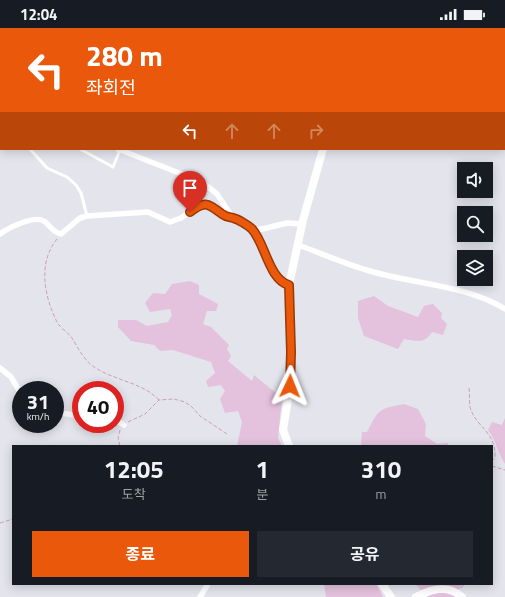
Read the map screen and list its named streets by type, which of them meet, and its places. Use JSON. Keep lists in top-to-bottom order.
{
  "page": {
    "status": "12:04",
    "turn": ["280 m", "좌회전"],
    "speed": "31 km/h",
    "limit": "40",
    "eta": [
      "12:05",
      "도착",
      "1",
      "분",
      "310",
      "m"
    ],
    "buttons": ["종료", "공유"]
  }
}
